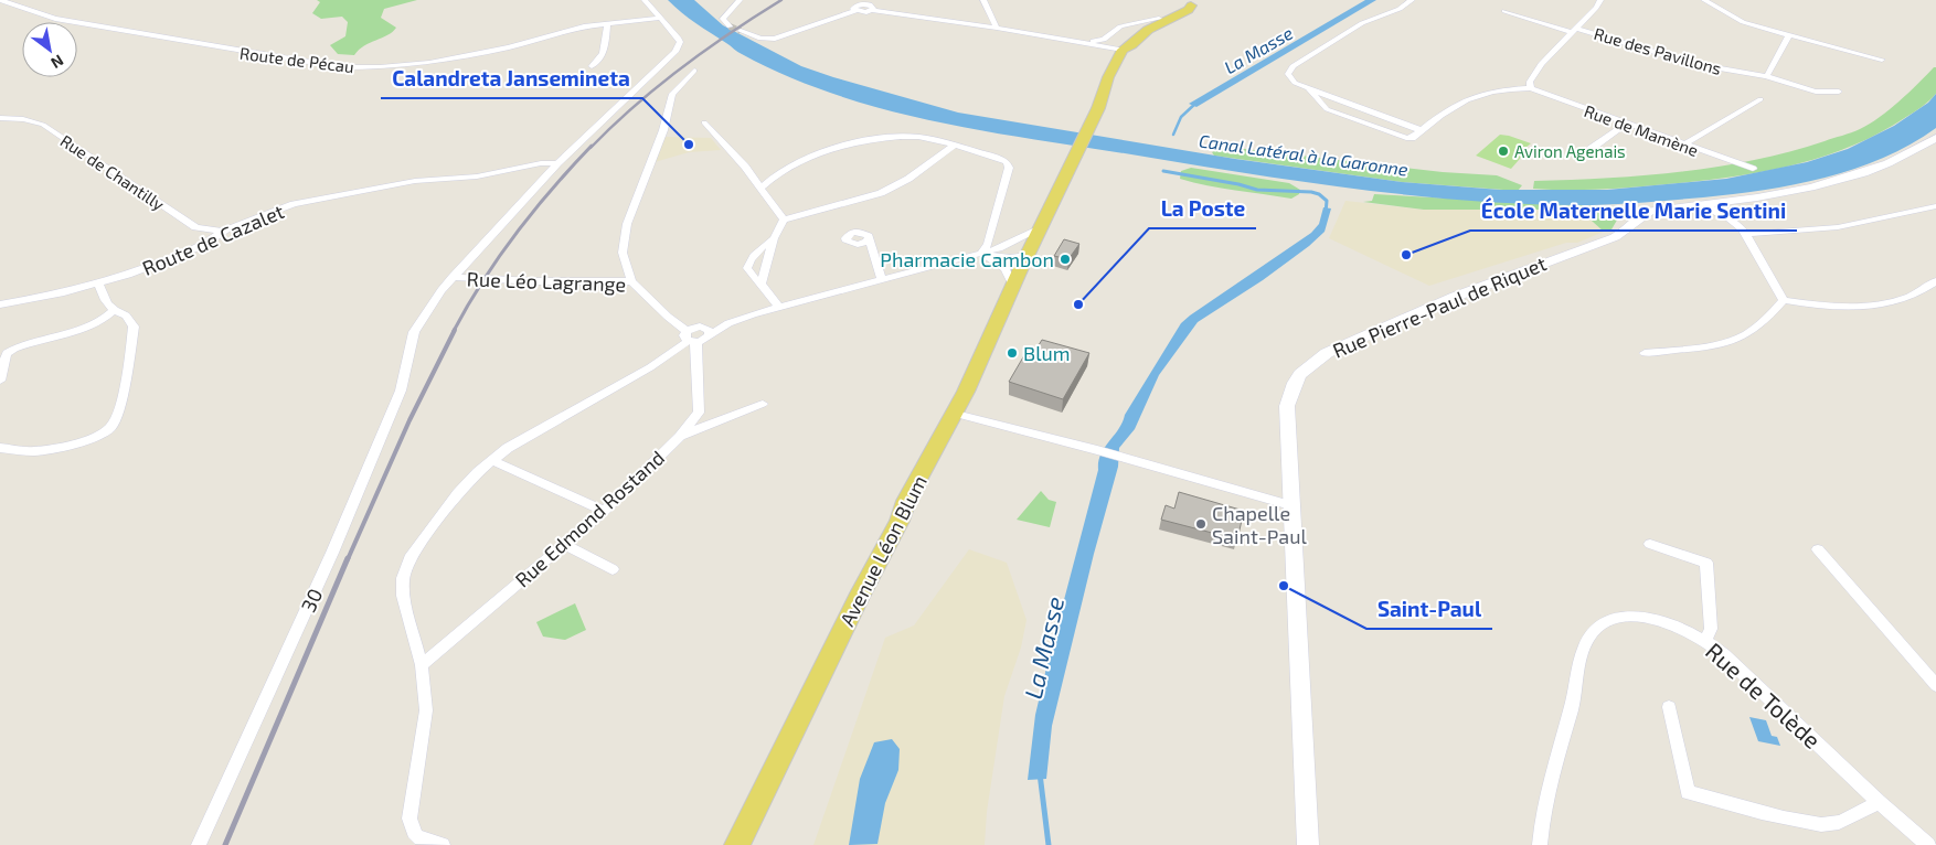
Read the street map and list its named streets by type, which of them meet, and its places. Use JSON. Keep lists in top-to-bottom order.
{
  "streets": {
    "main road": ["Avenue Léon Blum"],
    "street": [
      "Rue des Pavillons",
      "Route de Pécau",
      "Rue de Mamène",
      "Rue de Chantilly",
      "Route de Cazalet",
      "Rue Léo Lagrange",
      "Rue Pierre-Paul de Riquet",
      "Rue Edmond Rostand",
      "30",
      "Rue de Tolède"
    ]
  },
  "crossings": [
    ["Route de Pécau", "30"],
    ["Rue de Chantilly", "Route de Cazalet"],
    ["Route de Cazalet", "30"],
    ["Rue Léo Lagrange", "30"]
  ],
  "water": ["La Masse", "Canal Latéral à la Garonne"],
  "places": [
    "Calandreta Jansemineta",
    "Aviron Agenais",
    "École Maternelle Marie Sentini",
    "Pharmacie Cambon",
    "La Poste",
    "Blum",
    "Chapelle Saint-Paul",
    "Saint-Paul"
  ],
  "north": "bottom right"
}
